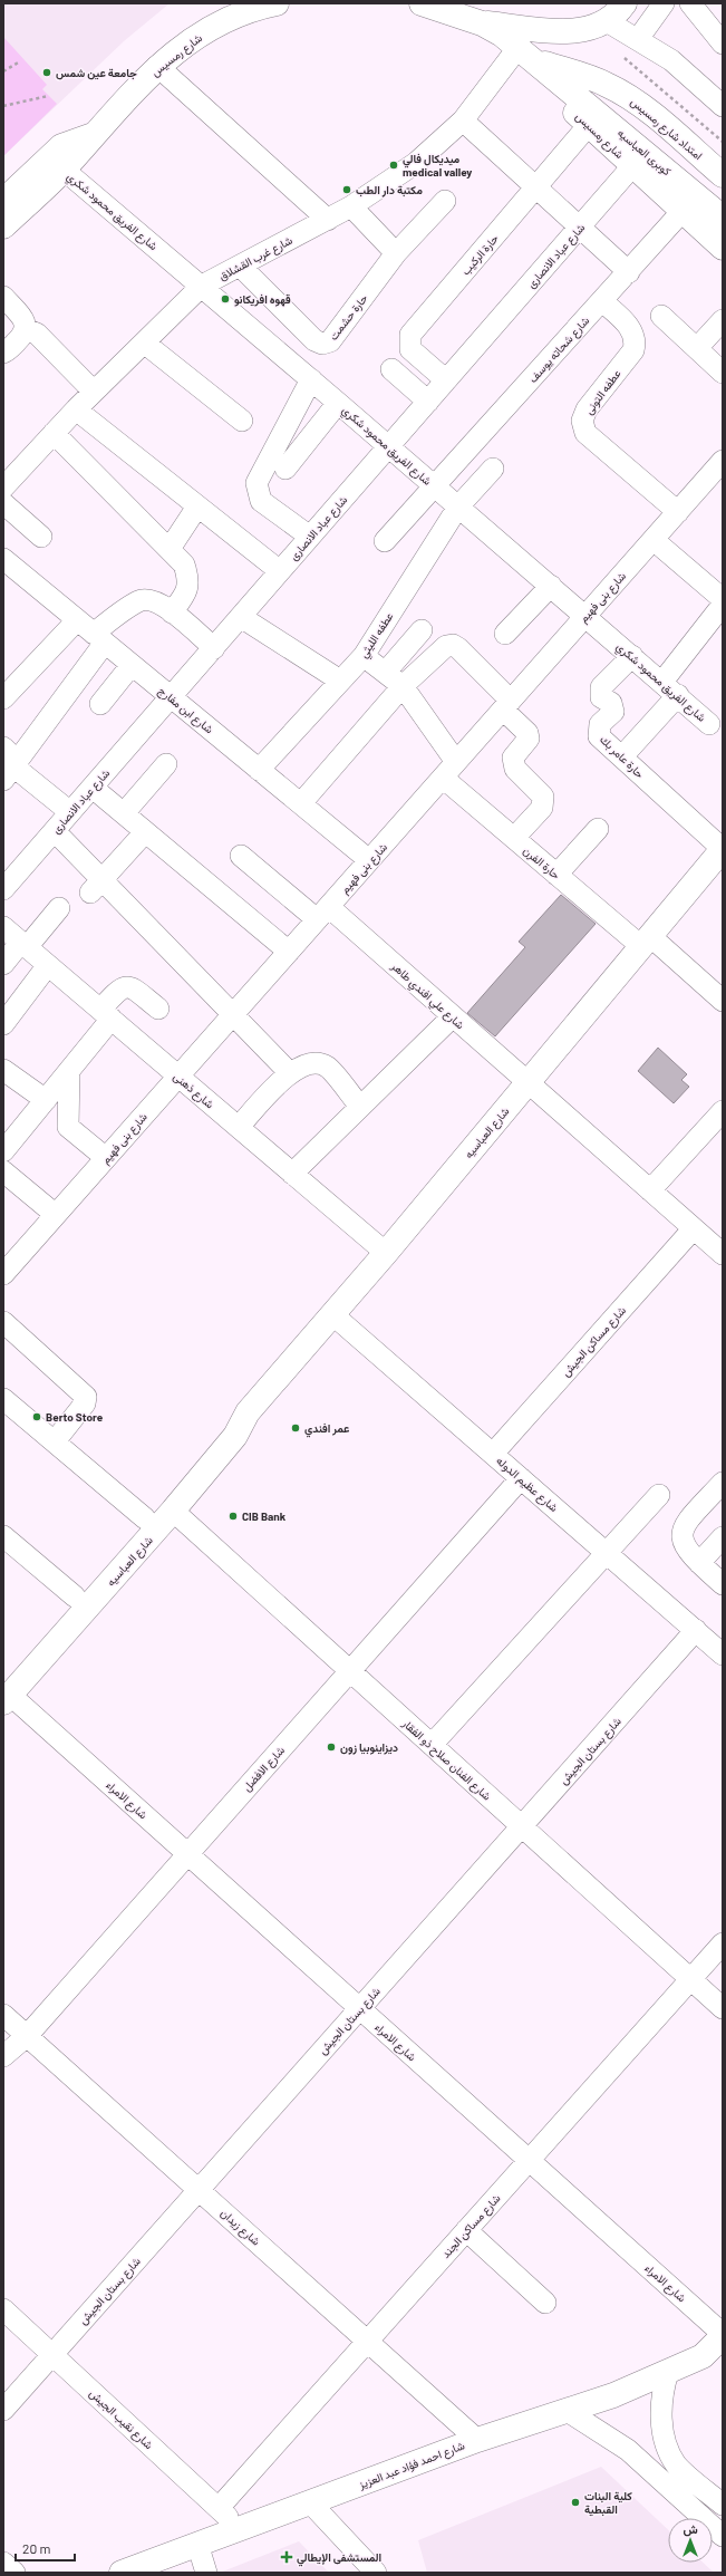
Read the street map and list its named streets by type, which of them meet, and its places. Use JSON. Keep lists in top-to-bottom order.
{
  "streets": {
    "main road": [
      "شارع رمسيس",
      "امتداد شارع رمسيس",
      "كوبرى العباسيه",
      "شارع العباسيه",
      "شارع احمد فؤاد عبد العزيز"
    ],
    "street": [
      "شارع الفريق محمود شكري",
      "حارة الركيب",
      "شارع عباد الانصارى",
      "شارع غرب القشلاق",
      "حارة حشمت",
      "شارع شحاته يوسف",
      "عطفه التونى",
      "شارع بنى فهيم",
      "عطفه الليثي",
      "شارع ابن مفارج",
      "حارة عامر بك",
      "حارة الفرن",
      "شارع علي افندي طاهر",
      "شارع ذهنى",
      "شارع مساكن الجيش",
      "شارع عظيم الدوله",
      "شارع بستان الجيش",
      "شارع الفنان صلاح ذو الفقار",
      "شارع الافضل",
      "شارع الامراء",
      "شارع مساكن الجند",
      "شارع زيدان",
      "شارع نقيب الجيش"
    ]
  },
  "crossings": [
    ["شارع رمسيس", "كوبرى العباسيه"],
    ["شارع رمسيس", "شارع الفريق محمود شكري"],
    ["شارع رمسيس", "حارة الركيب"],
    ["شارع رمسيس", "شارع عباد الانصارى"],
    ["شارع رمسيس", "شارع شحاته يوسف"],
    ["امتداد شارع رمسيس", "شارع غرب القشلاق"],
    ["شارع الفريق محمود شكري", "شارع عباد الانصارى"],
    ["شارع الفريق محمود شكري", "شارع غرب القشلاق"],
    ["شارع الفريق محمود شكري", "شارع شحاته يوسف"],
    ["شارع الفريق محمود شكري", "شارع بنى فهيم"],
    ["شارع الفريق محمود شكري", "عطفه الليثي"],
    ["شارع الفريق محمود شكري", "حارة عامر بك"],
    ["حارة الركيب", "شارع عباد الانصارى"],
    ["شارع عباد الانصارى", "شارع ابن مفارج"],
    ["شارع غرب القشلاق", "حارة حشمت"],
    ["شارع شحاته يوسف", "عطفه التونى"],
    ["عطفه التونى", "شارع بنى فهيم"],
    ["شارع بنى فهيم", "شارع ابن مفارج"],
    ["شارع بنى فهيم", "حارة الفرن"],
    ["شارع بنى فهيم", "شارع علي افندي طاهر"],
    ["شارع بنى فهيم", "شارع ذهنى"],
    ["عطفه الليثي", "شارع ابن مفارج"],
    ["عطفه الليثي", "حارة الفرن"],
    ["حارة عامر بك", "شارع العباسيه"],
    ["حارة الفرن", "شارع العباسيه"],
    ["شارع علي افندي طاهر", "شارع العباسيه"],
    ["شارع علي افندي طاهر", "شارع مساكن الجيش"],
    ["شارع ذهنى", "شارع العباسيه"],
    ["شارع العباسيه", "شارع عظيم الدوله"],
    ["شارع العباسيه", "شارع الفنان صلاح ذو الفقار"],
    ["شارع العباسيه", "شارع الامراء"],
    ["شارع مساكن الجيش", "شارع عظيم الدوله"],
    ["شارع عظيم الدوله", "شارع بستان الجيش"],
    ["شارع عظيم الدوله", "شارع الافضل"],
    ["شارع بستان الجيش", "شارع الفنان صلاح ذو الفقار"],
    ["شارع بستان الجيش", "شارع الامراء"],
    ["شارع بستان الجيش", "شارع زيدان"],
    ["شارع بستان الجيش", "شارع نقيب الجيش"],
    ["شارع الفنان صلاح ذو الفقار", "شارع الافضل"],
    ["شارع الفنان صلاح ذو الفقار", "شارع مساكن الجند"],
    ["شارع الافضل", "شارع الامراء"],
    ["شارع الافضل", "شارع زيدان"],
    ["شارع الامراء", "شارع مساكن الجند"],
    ["شارع الامراء", "شارع احمد فؤاد عبد العزيز"],
    ["شارع مساكن الجند", "شارع زيدان"],
    ["شارع مساكن الجند", "شارع نقيب الجيش"],
    ["شارع زيدان", "شارع احمد فؤاد عبد العزيز"],
    ["شارع نقيب الجيش", "شارع احمد فؤاد عبد العزيز"]
  ],
  "places": {
    "other": [
      "جامعة عين شمس",
      "ميديكال فالي medical valley",
      "مكتبة دار الطب",
      "قهوه افريكانو",
      "Berto Store",
      "عمر افندي",
      "CIB Bank",
      "ديزاينوبيا زون",
      "كلية البنات القبطية"
    ],
    "health": ["المستشفى الإيطالي"]
  },
  "scale_bar": "20 m",
  "north": "top"
}
